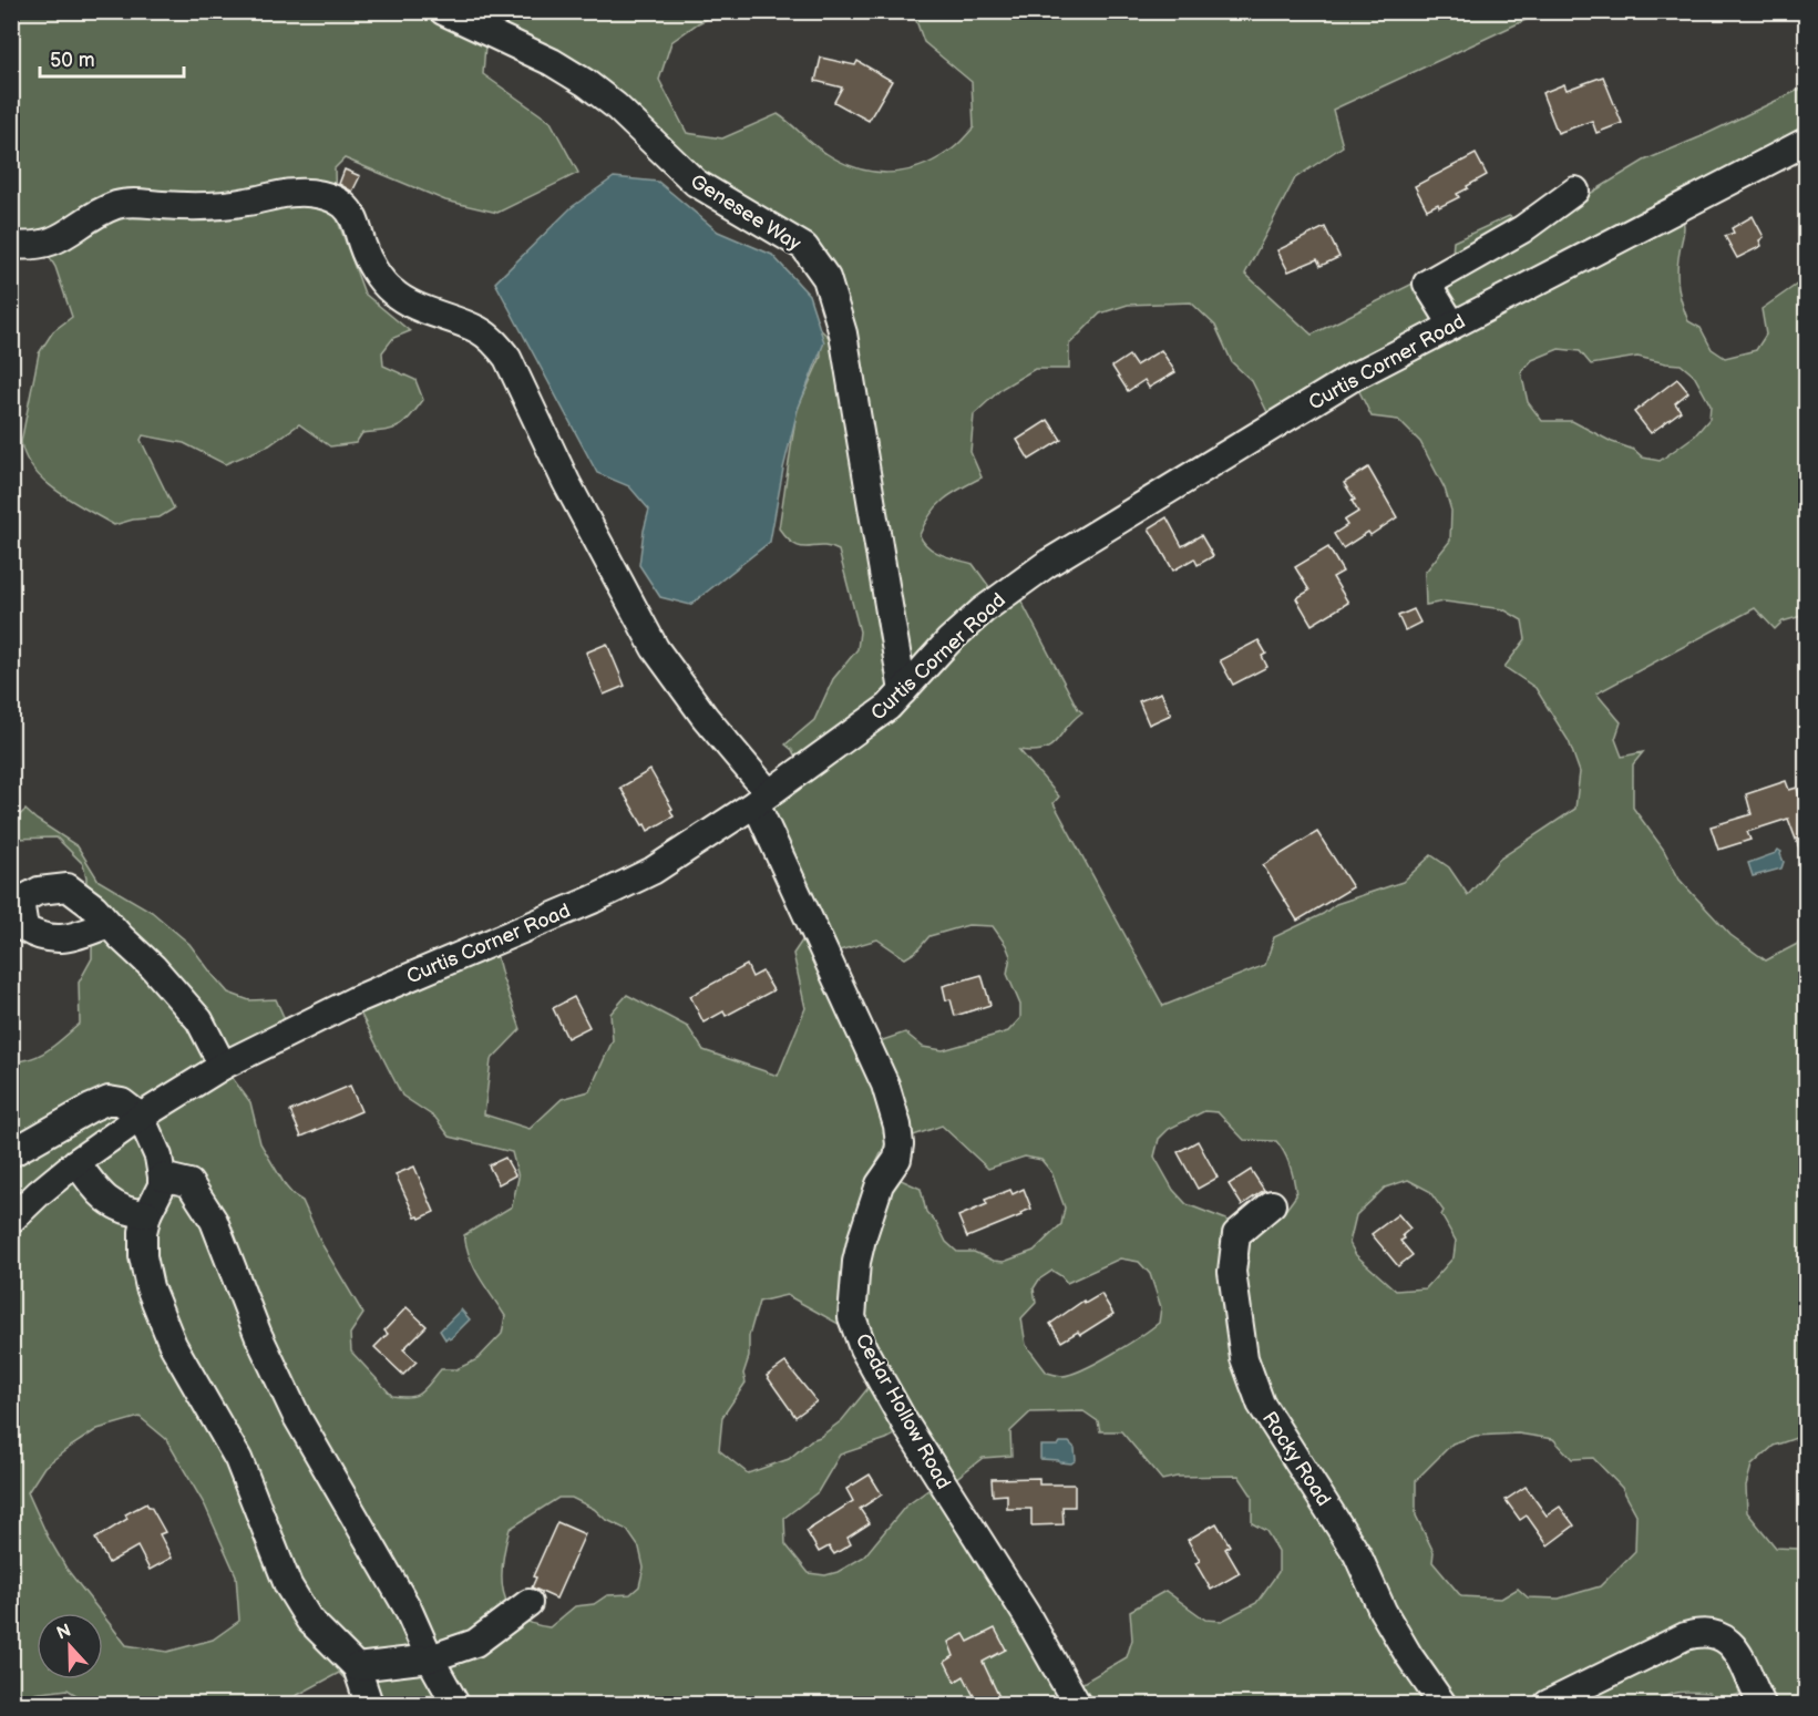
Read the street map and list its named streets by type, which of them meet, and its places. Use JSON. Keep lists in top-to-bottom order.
{
  "streets": {
    "street": [
      "Genesee Way",
      "Curtis Corner Road",
      "Cedar Hollow Road",
      "Rocky Road"
    ]
  },
  "crossings": [
    ["Genesee Way", "Curtis Corner Road"],
    ["Curtis Corner Road", "Cedar Hollow Road"]
  ],
  "scale_bar": "50 m",
  "north": "top"
}
